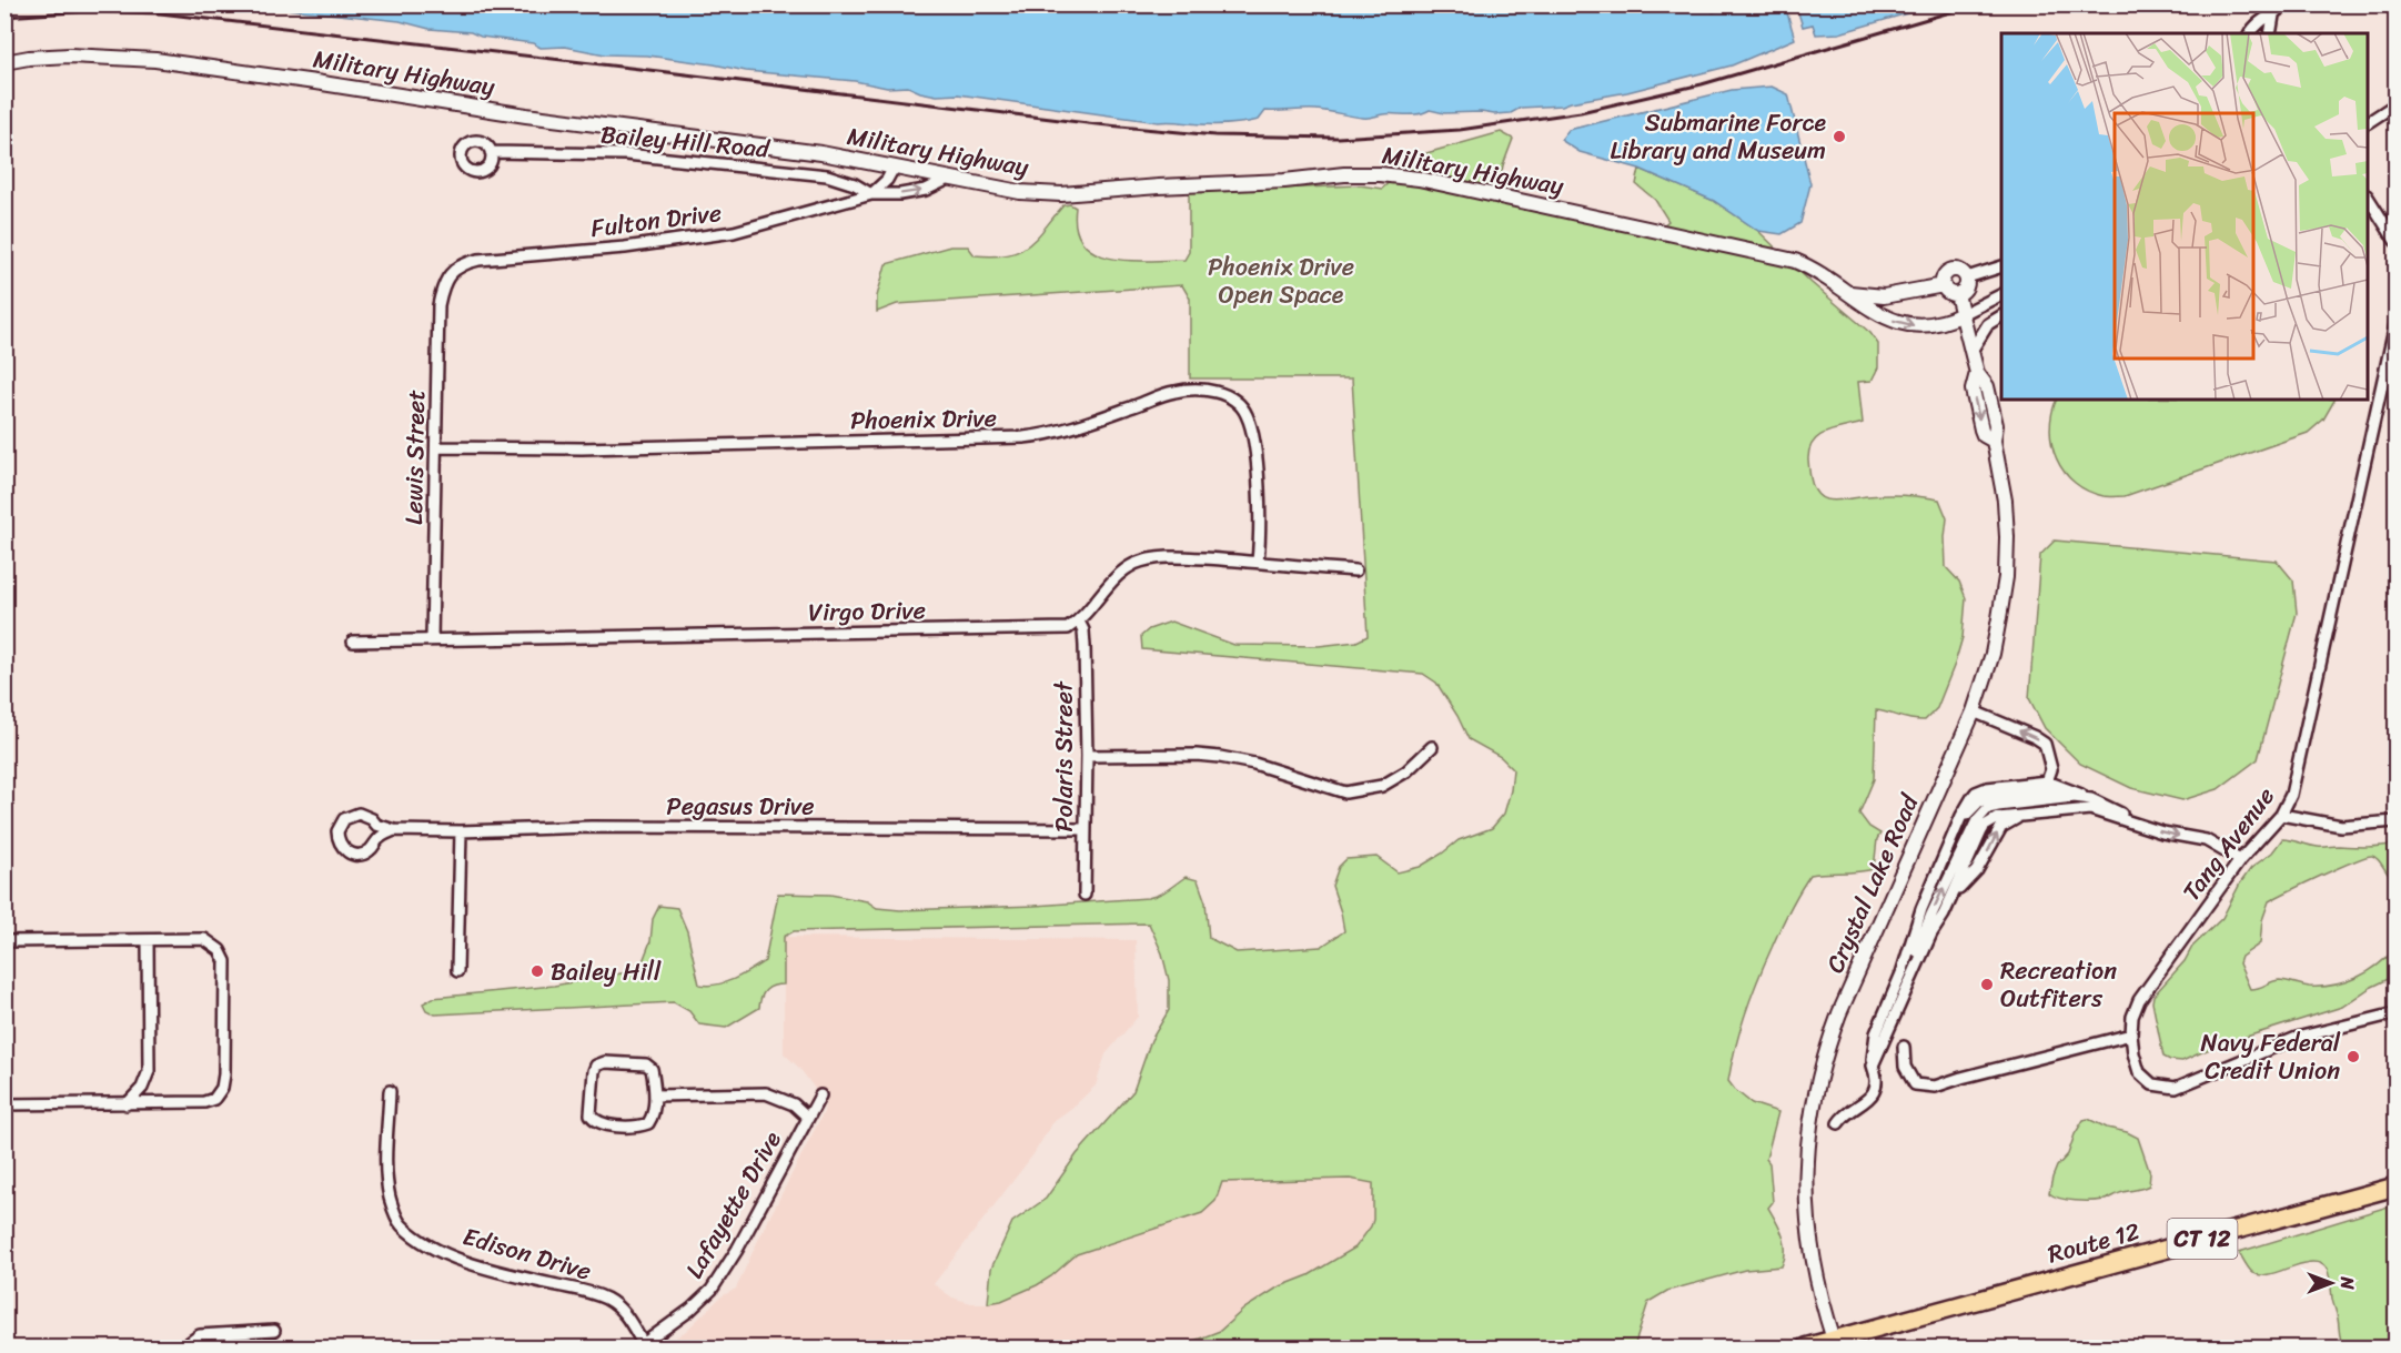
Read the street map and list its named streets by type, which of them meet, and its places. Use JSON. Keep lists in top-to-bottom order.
{
  "streets": {
    "highway": ["CT 12", "Route 12"],
    "street": [
      "Military Highway",
      "Bailey Hill Road",
      "Fulton Drive",
      "Phoenix Drive",
      "Lewis Street",
      "Virgo Drive",
      "Polaris Street",
      "Pegasus Drive",
      "Tang Avenue",
      "Crystal Lake Road",
      "Lafayette Drive",
      "Edison Drive"
    ]
  },
  "crossings": [
    ["Military Highway", "Fulton Drive"],
    ["Military Highway", "Crystal Lake Road"],
    ["Bailey Hill Road", "Fulton Drive"],
    ["Fulton Drive", "Lewis Street"],
    ["Phoenix Drive", "Lewis Street"],
    ["Lewis Street", "Virgo Drive"],
    ["Virgo Drive", "Polaris Street"],
    ["Polaris Street", "Pegasus Drive"],
    ["Crystal Lake Road", "Route 12"],
    ["Lafayette Drive", "Edison Drive"]
  ],
  "parks": ["Phoenix Drive Open Space"],
  "places": [
    "Submarine Force Library and Museum",
    "Bailey Hill",
    "Recreation Outfiters",
    "Navy Federal Credit Union"
  ],
  "north": "right"
}
